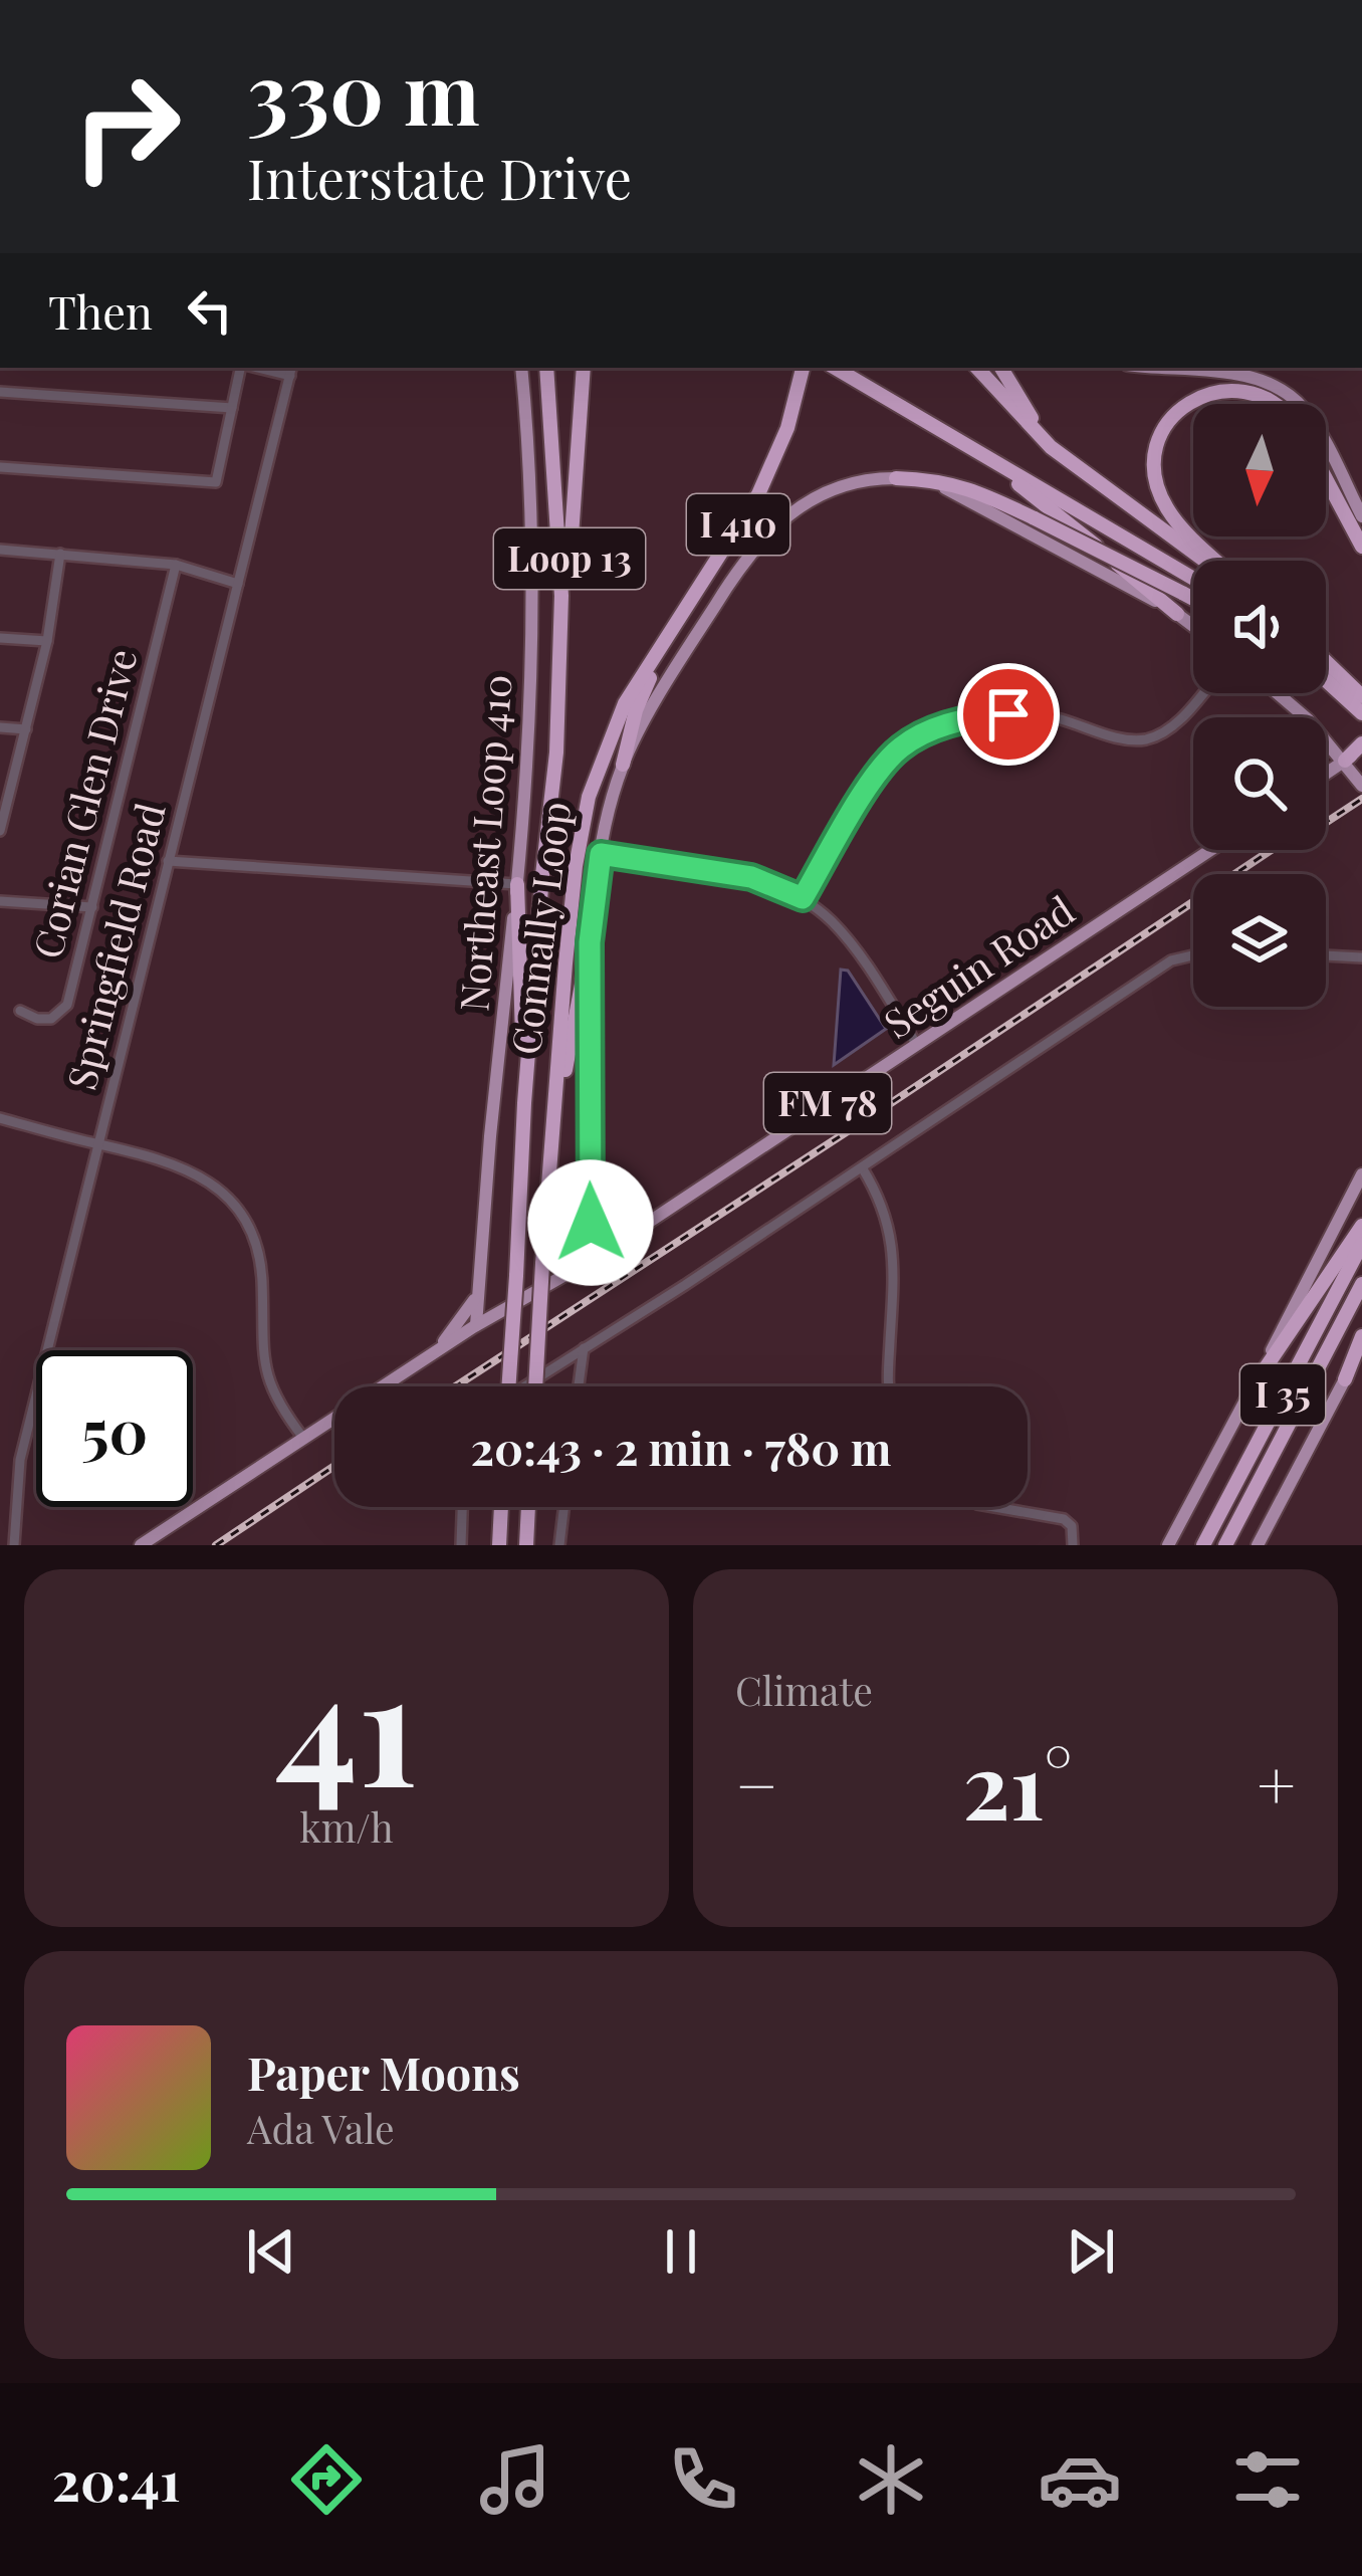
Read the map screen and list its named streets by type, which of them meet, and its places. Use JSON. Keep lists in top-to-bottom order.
{
  "streets": {
    "highway": [
      "I 410",
      "Loop 13",
      "Connally Loop",
      "I 35"
    ],
    "main road": ["Northeast Loop 410", "Seguin Road", "FM 78"],
    "street": ["Corian Glen Drive", "Springfield Road"]
  },
  "crossings": [
    ["Loop 13", "Connally Loop"],
    ["Northeast Loop 410", "Seguin Road"]
  ],
  "north": "bottom",
  "page": {
    "turn": ["330 m", "Interstate Drive"],
    "then": "Then",
    "limit": "50",
    "trip": "20:43 · 2 min · 780 m",
    "tile": [
      ["41", "km/h"],
      "Climate"
    ],
    "heat": ["−", "21°", "+"],
    "song": ["Paper Moons", "Ada Vale"],
    "tabs": "20:41"
  }
}
